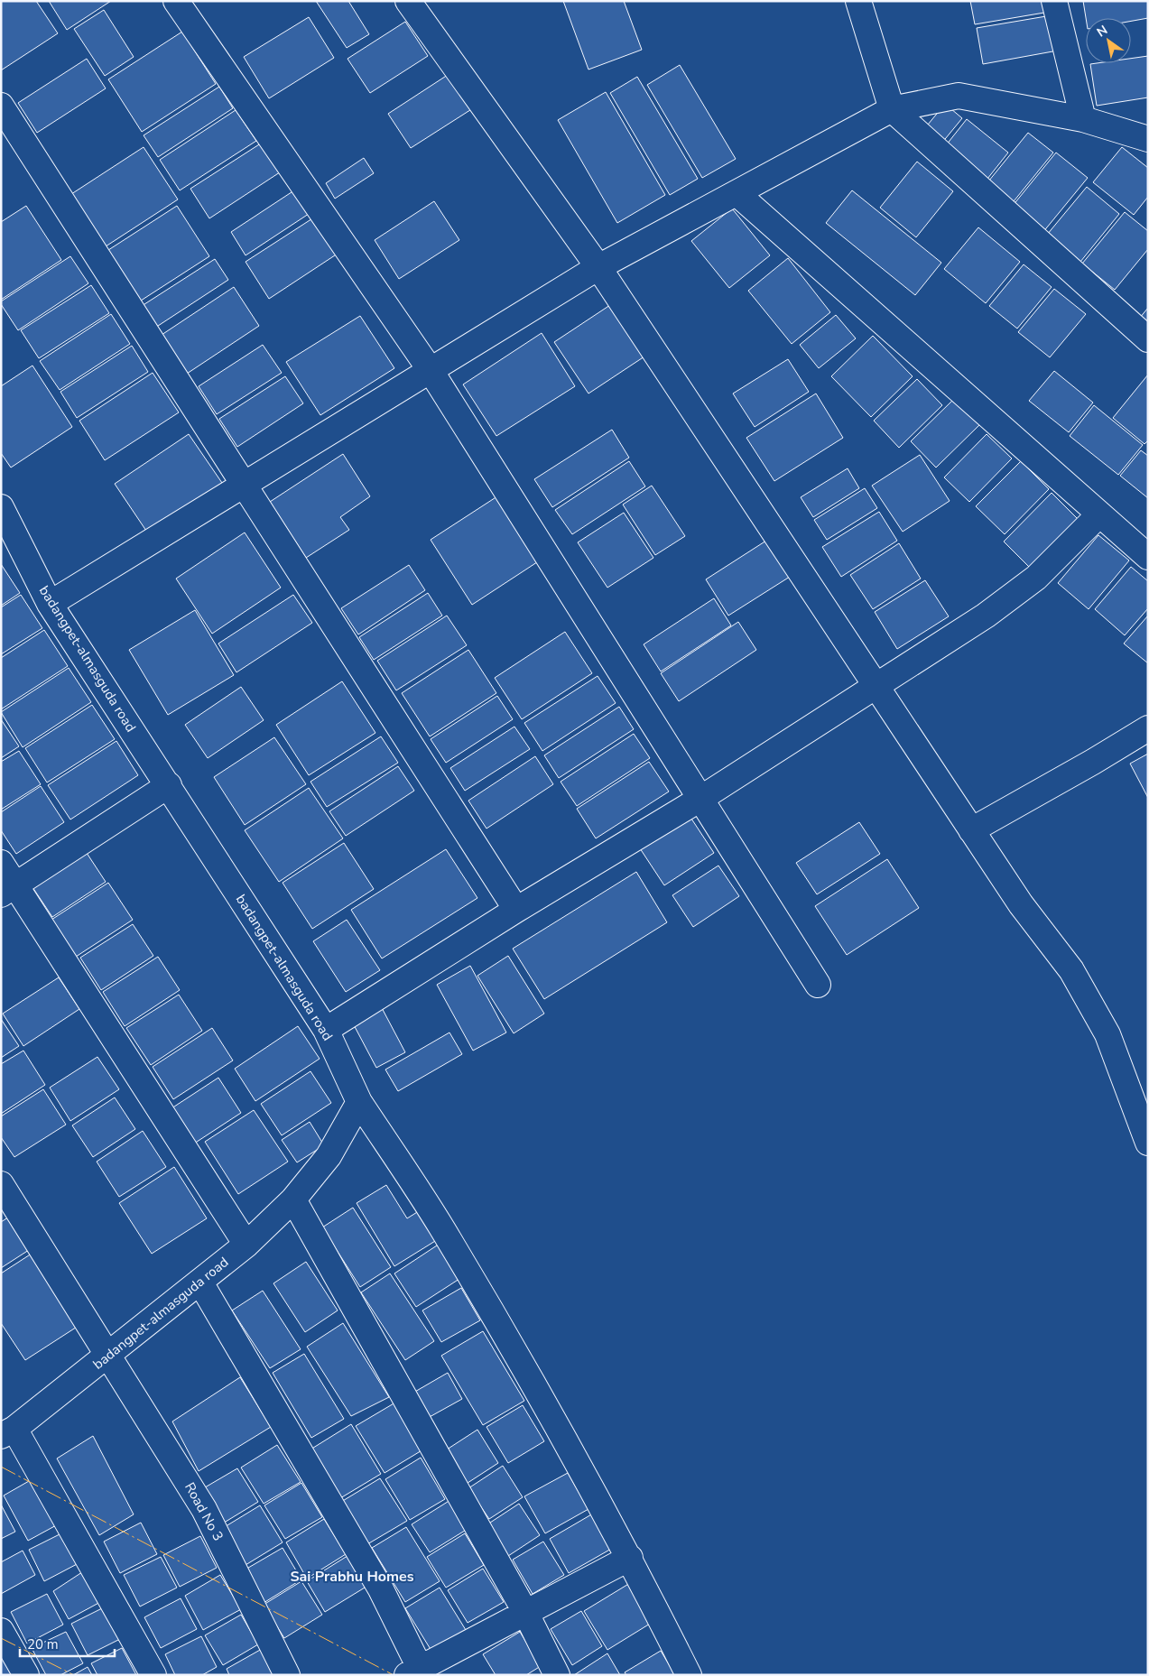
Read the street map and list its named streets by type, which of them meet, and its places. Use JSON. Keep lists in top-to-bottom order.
{
  "streets": {
    "street": ["badangpet-almasguda road", "Road No 3"]
  },
  "crossings": [
    ["badangpet-almasguda road", "Road No 3"]
  ],
  "districts": ["Sai Prabhu Homes"],
  "scale_bar": "20 m",
  "north": "top left"
}
